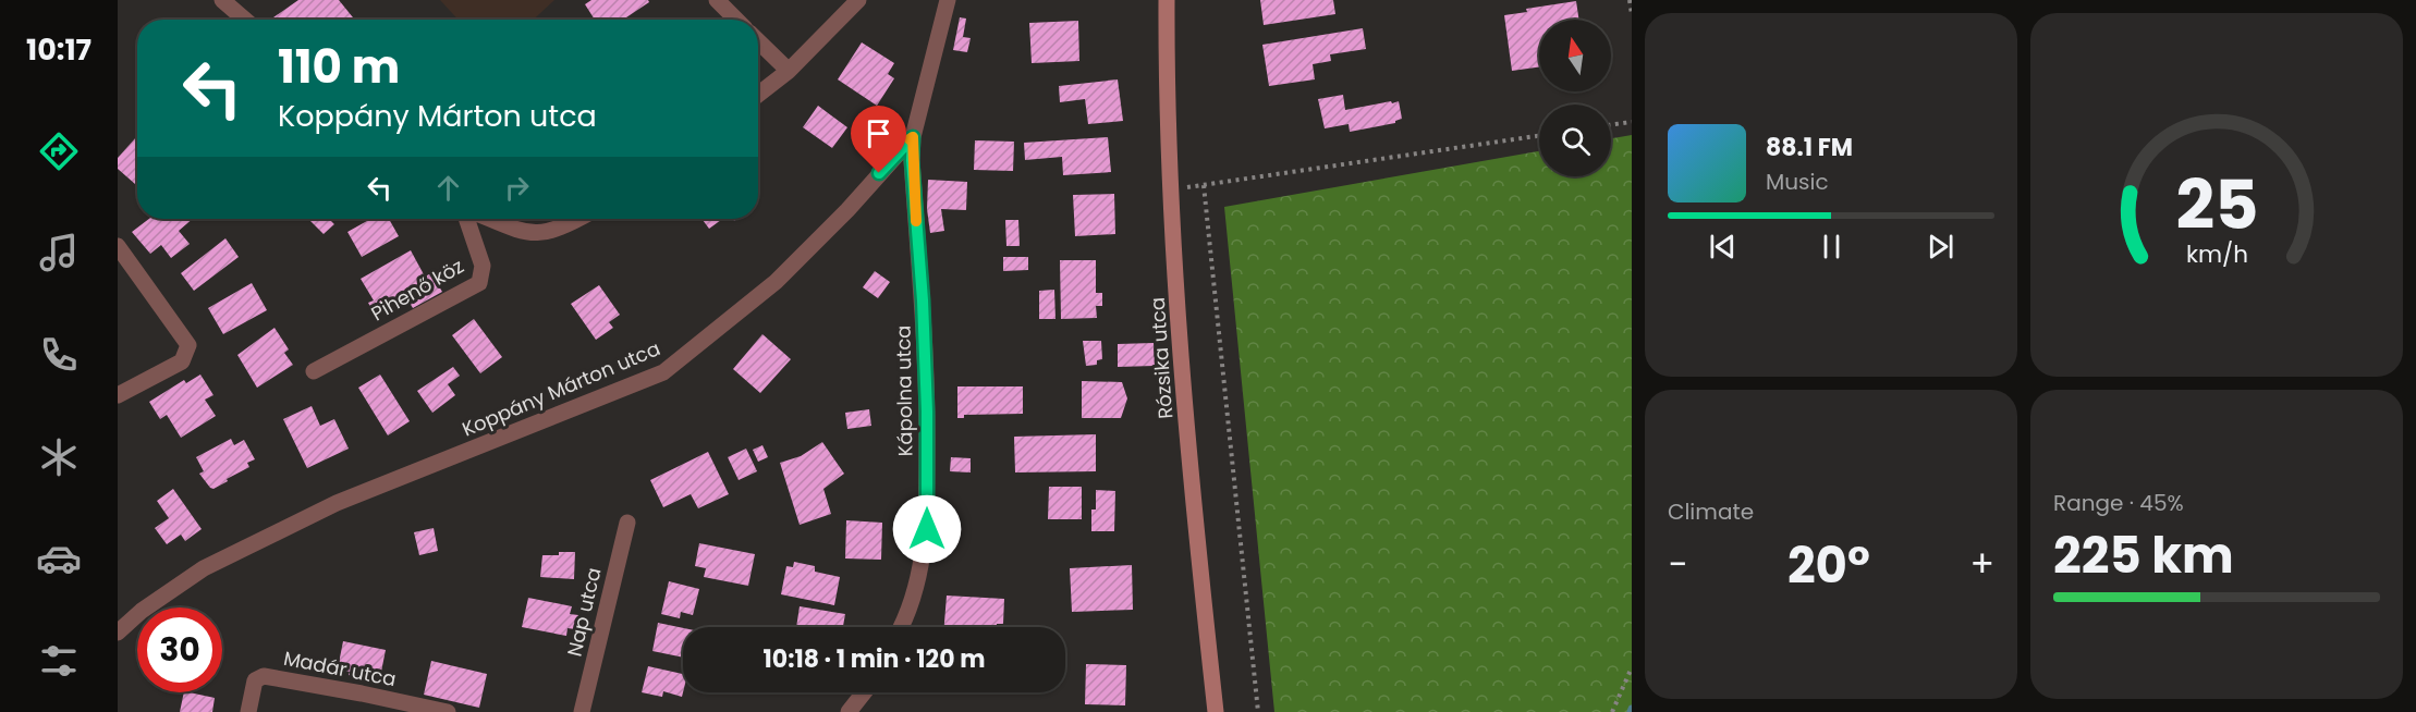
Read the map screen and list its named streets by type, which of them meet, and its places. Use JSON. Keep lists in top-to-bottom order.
{
  "streets": {
    "main road": ["Rózsika utca"],
    "street": [
      "Pihenő köz",
      "Koppány Márton utca",
      "Kápolna utca",
      "Nap utca",
      "Madár utca"
    ]
  },
  "crossings": [
    ["Koppány Márton utca", "Kápolna utca"]
  ],
  "north": "top",
  "page": {
    "tabs": "10:17",
    "turn": ["110 m", "Koppány Márton utca"],
    "song": ["88.1 FM", "Music"],
    "tile": [
      "Climate",
      ["Range · 45%", "225 km"]
    ],
    "heat": ["−", "20°", "+"],
    "limit": "30",
    "trip": "10:18 · 1 min · 120 m",
    "gauge": ["25", "km/h"]
  }
}
